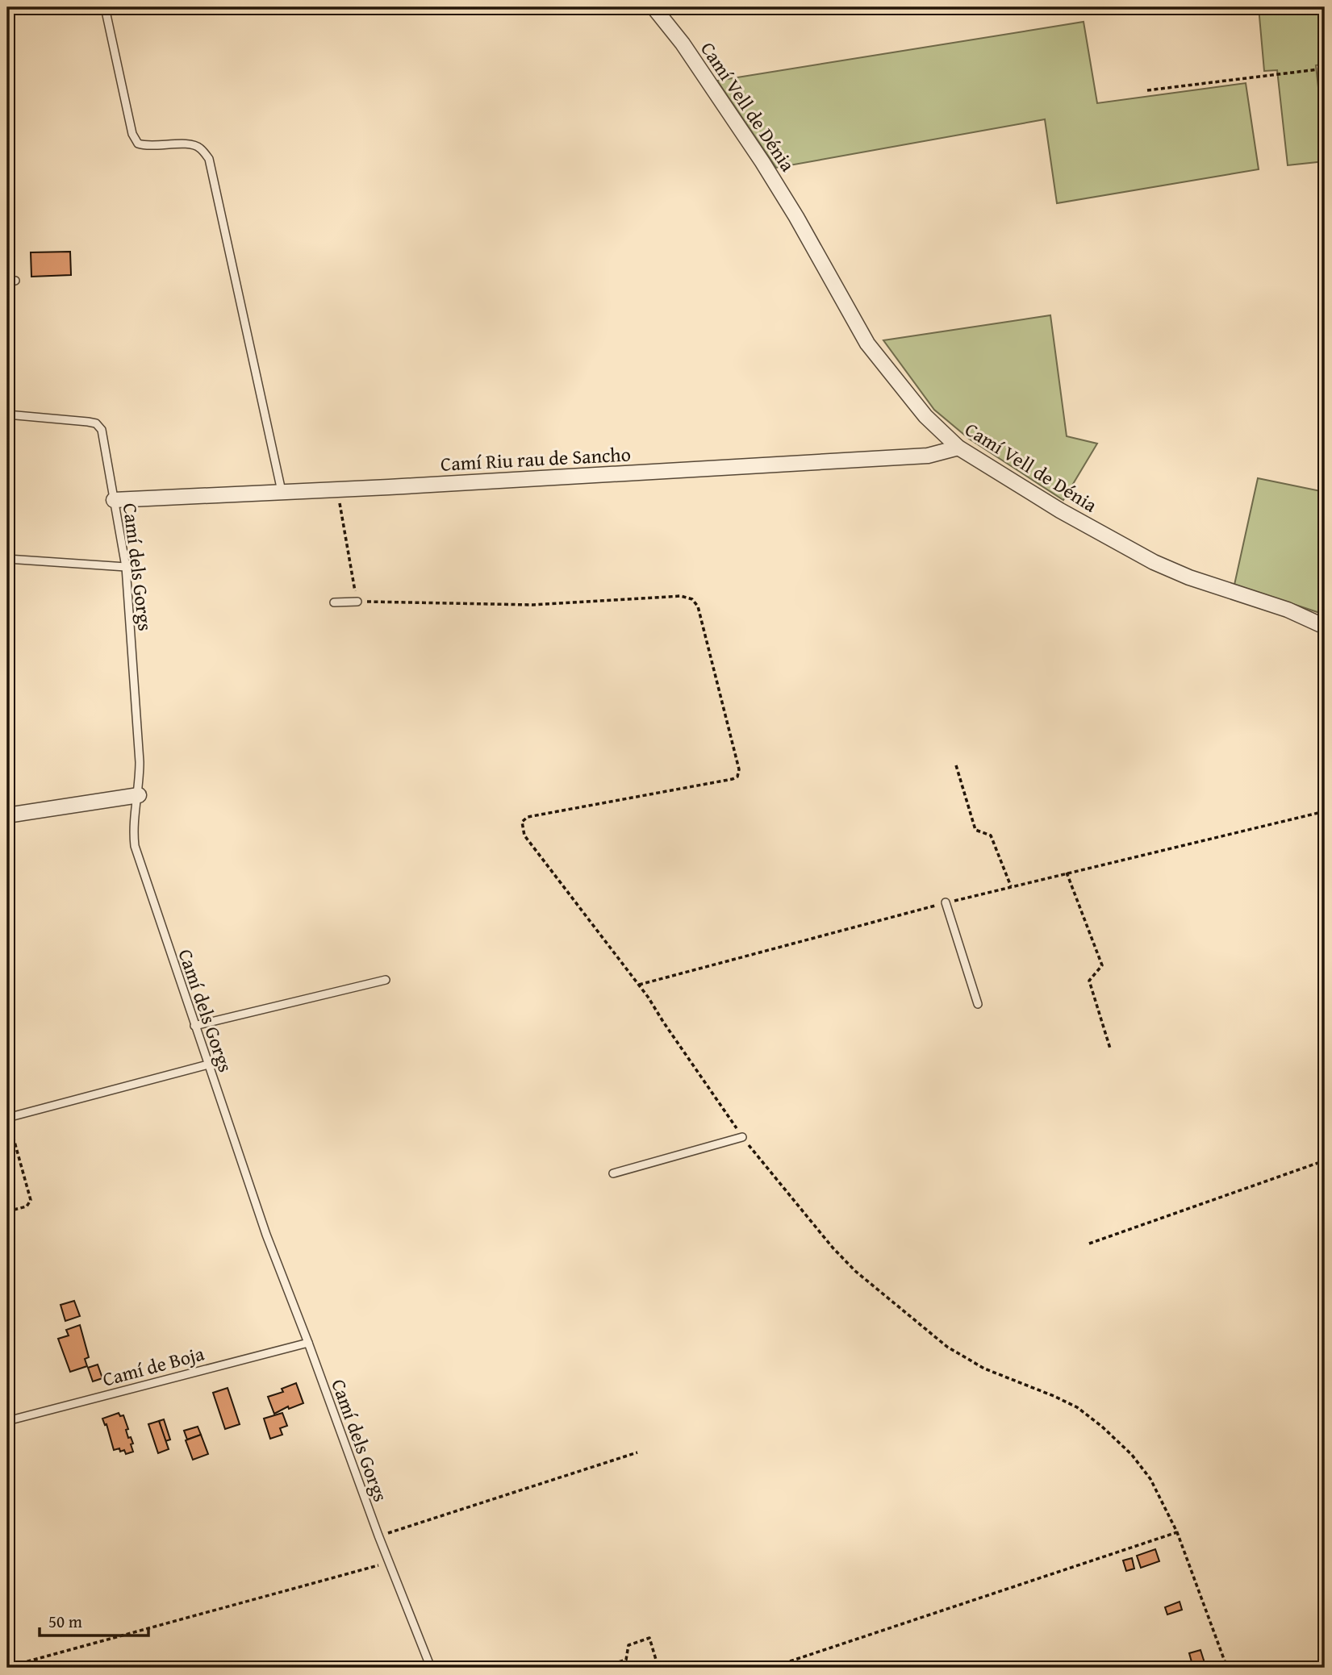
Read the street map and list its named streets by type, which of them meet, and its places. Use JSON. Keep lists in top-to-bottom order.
{
  "streets": {
    "street": ["Camí Vell de Dénia", "Camí Riu rau de Sancho"],
    "lane": ["Camí dels Gorgs", "Camí de Boja"]
  },
  "crossings": [
    ["Camí Vell de Dénia", "Camí Riu rau de Sancho"],
    ["Camí Riu rau de Sancho", "Camí dels Gorgs"],
    ["Camí dels Gorgs", "Camí de Boja"]
  ],
  "scale_bar": "50 m"
}
